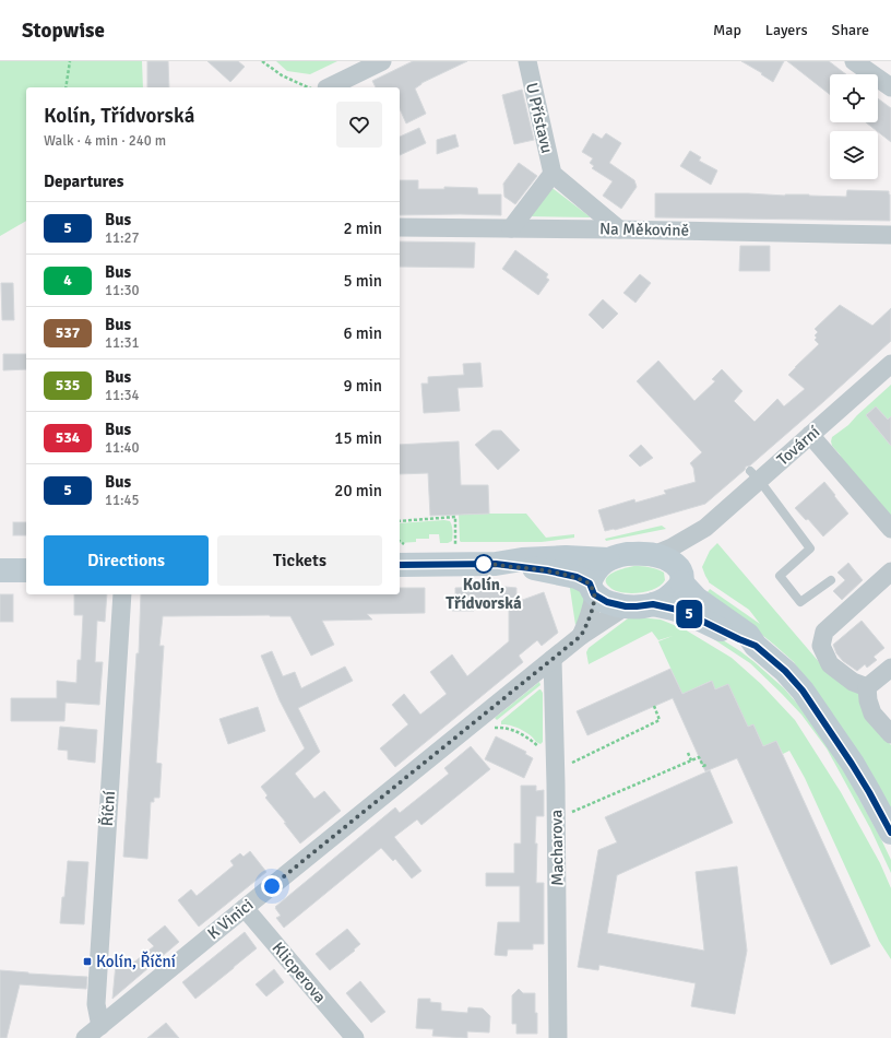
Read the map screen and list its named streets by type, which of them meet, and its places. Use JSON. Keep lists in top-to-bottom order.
{
  "streets": {
    "street": [
      "U Přístavu",
      "Na Měkovině",
      "Tovární",
      "Říční",
      "Macharova",
      "K Vinici",
      "Klicperova"
    ]
  },
  "crossings": [
    ["U Přístavu", "Na Měkovině"],
    ["Tovární", "K Vinici"],
    ["Říční", "K Vinici"],
    ["Macharova", "K Vinici"],
    ["K Vinici", "Klicperova"]
  ],
  "places": {
    "other": ["Kolín, Třídvorská"],
    "transit": ["Kolín, Říční"]
  },
  "lines": ["bus line 5"],
  "page": {
    "header": "Stopwise",
    "nav": ["Map", "Layers", "Share"],
    "on_map": "5",
    "heading": [
      ["Kolín, Třídvorská", "Walk · 4 min · 240 m"],
      "Departures"
    ],
    "list": [
      {
        "mark": "5",
        "name": "Bus",
        "note": "11:27",
        "value": "2 min"
      },
      {
        "mark": "4",
        "name": "Bus",
        "note": "11:30",
        "value": "5 min"
      },
      {
        "mark": "537",
        "name": "Bus",
        "note": "11:31",
        "value": "6 min"
      },
      {
        "mark": "535",
        "name": "Bus",
        "note": "11:34",
        "value": "9 min"
      },
      {
        "mark": "534",
        "name": "Bus",
        "note": "11:40",
        "value": "15 min"
      },
      {
        "mark": "5",
        "name": "Bus",
        "note": "11:45",
        "value": "20 min"
      }
    ],
    "buttons": ["Directions", "Tickets"]
  }
}
